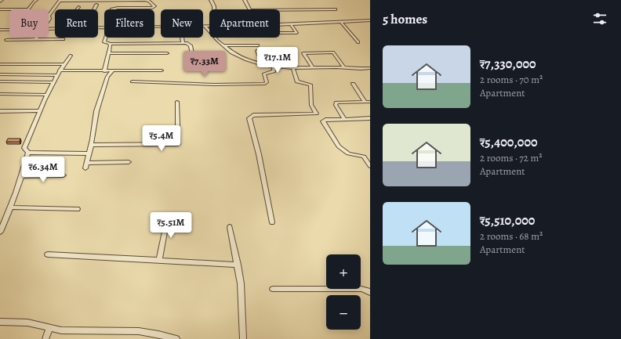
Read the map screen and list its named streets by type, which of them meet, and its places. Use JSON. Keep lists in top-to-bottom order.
{
  "page": {
    "heading": "5 homes",
    "chip": [
      "Buy",
      "Rent",
      "Filters",
      "New",
      "Apartment"
    ],
    "list": [
      {
        "name": "₹7,330,000",
        "note": "2 rooms · 70 m² · Apartment"
      },
      {
        "name": "₹5,400,000",
        "note": "2 rooms · 72 m² · Apartment"
      },
      {
        "name": "₹5,510,000",
        "note": "2 rooms · 68 m² · Apartment"
      }
    ],
    "price": [
      "₹17.1M",
      "₹7.33M",
      "₹5.4M",
      "₹6.34M",
      "₹5.51M"
    ],
    "map_buttons": ["+", "−"]
  }
}
